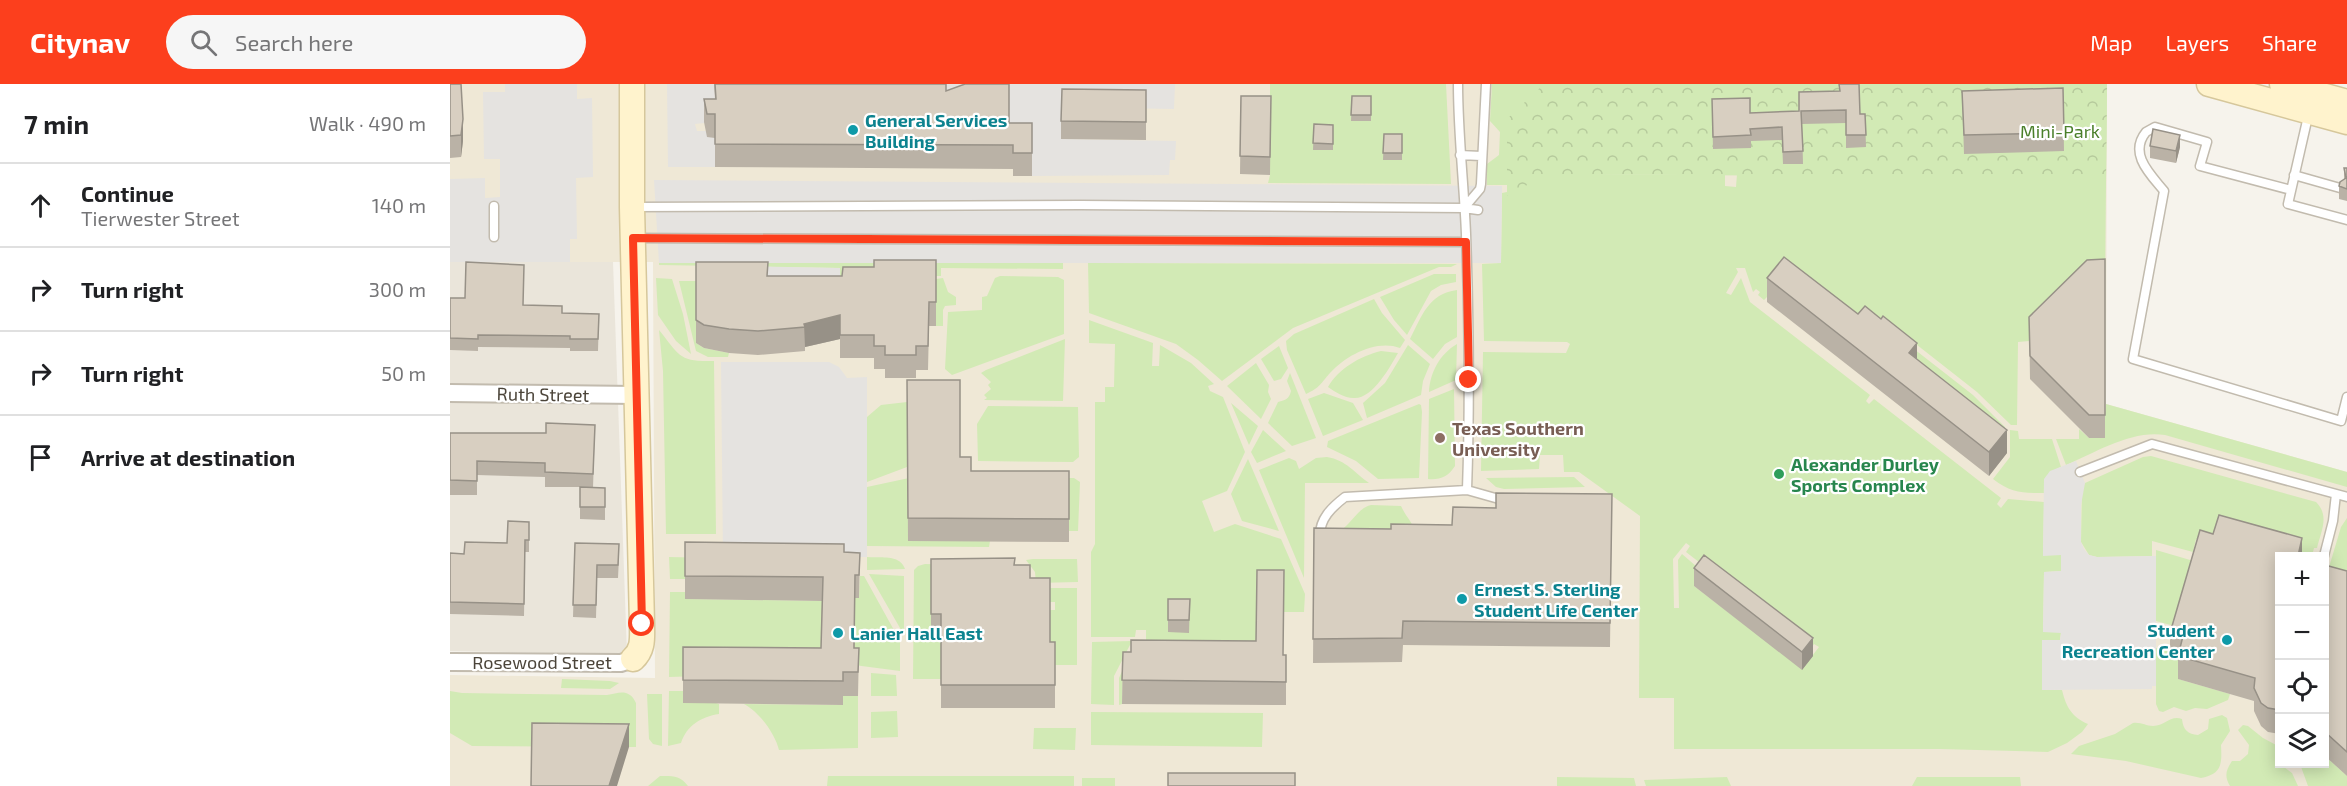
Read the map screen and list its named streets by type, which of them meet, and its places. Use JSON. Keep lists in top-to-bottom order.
{
  "streets": {
    "street": ["Ruth Street", "Rosewood Street"]
  },
  "parks": ["Mini-Park"],
  "places": [
    "General Services Building",
    "Texas Southern University",
    "Alexander Durley Sports Complex",
    "Ernest S. Sterling Student Life Center",
    "Lanier Hall East",
    "Student Recreation Center"
  ],
  "page": {
    "header": "Citynav",
    "search": "Search here",
    "nav": ["Map", "Layers", "Share"],
    "heading": ["7 min", "Walk · 490 m"],
    "list": [
      ["Continue", "Tierwester Street", "140 m"],
      ["Turn right", "300 m"],
      ["Turn right", "50 m"],
      "Arrive at destination"
    ],
    "map_buttons": ["+", "−"]
  }
}
